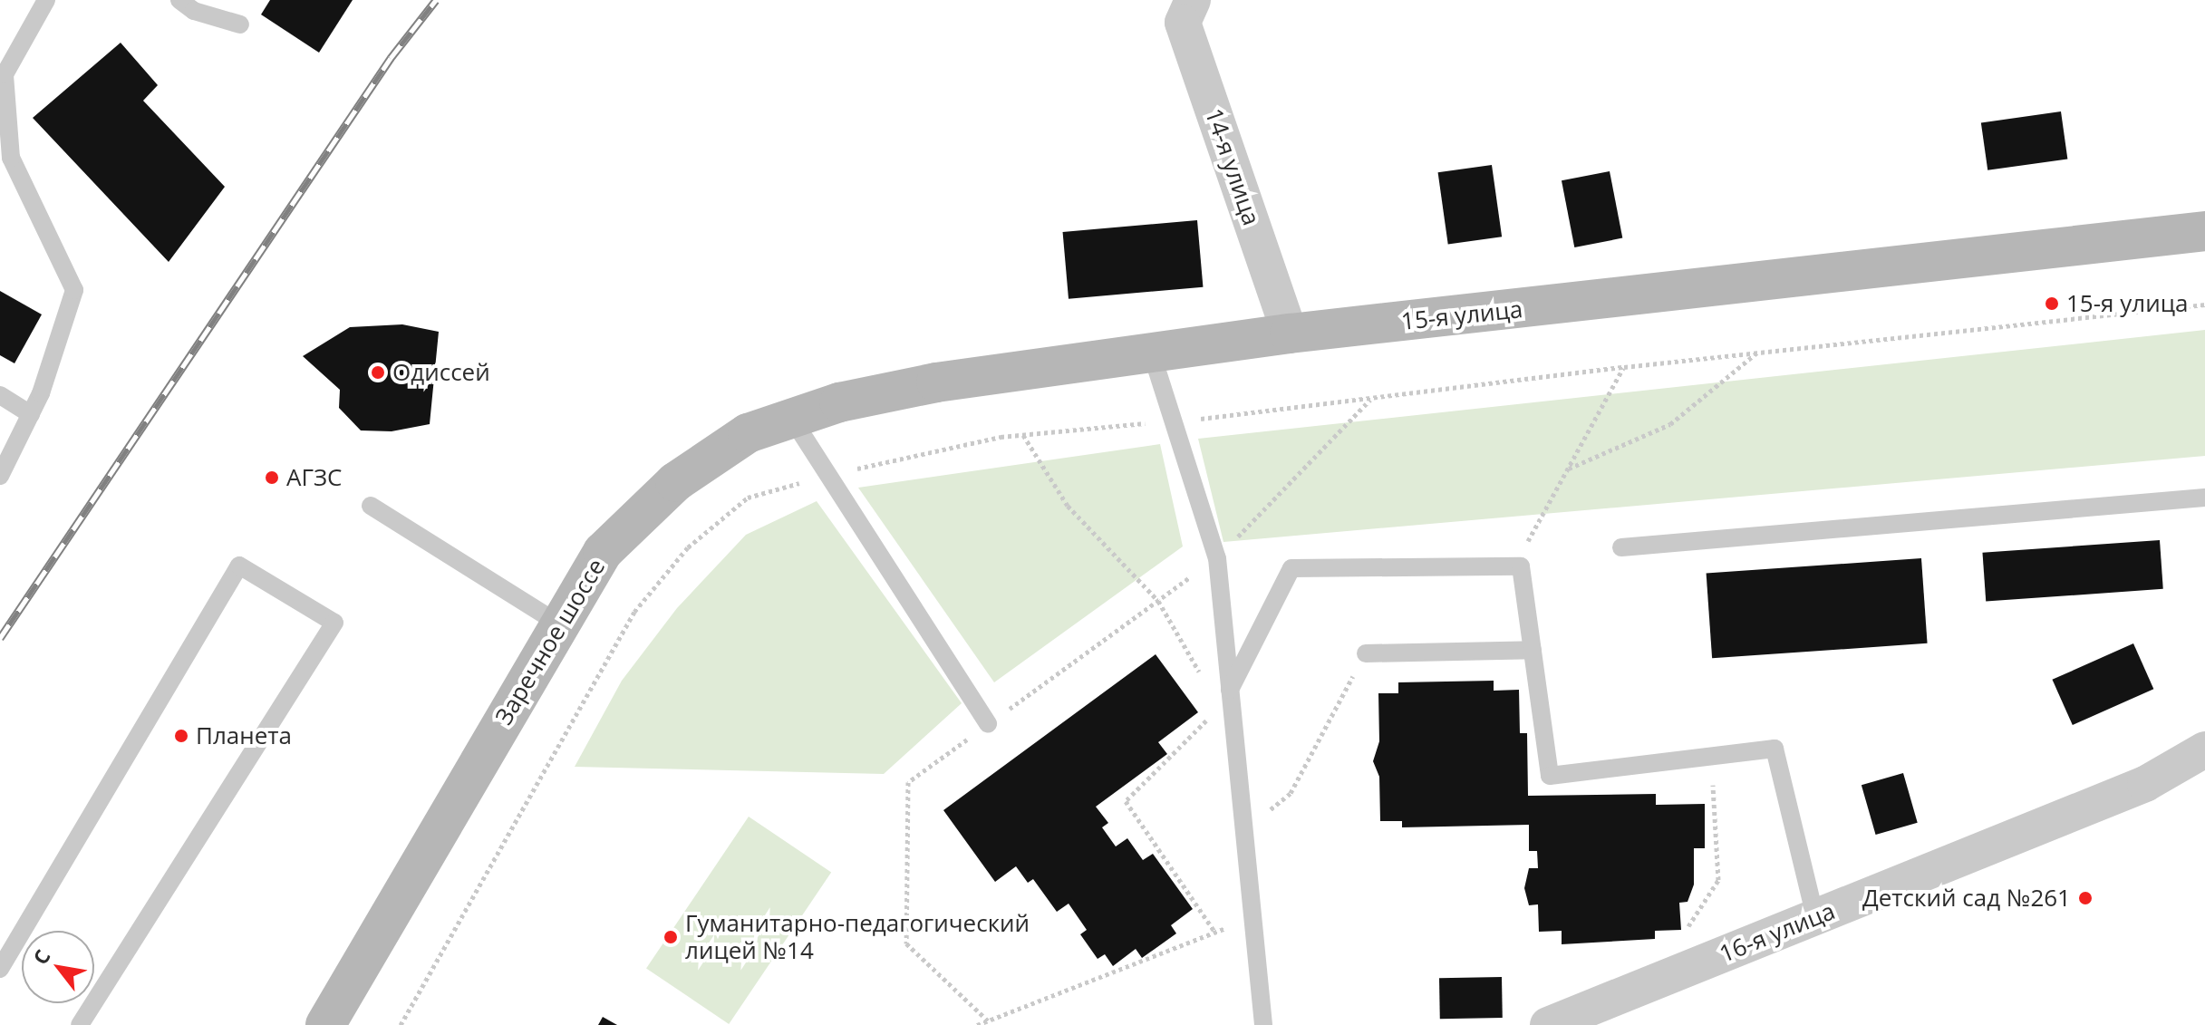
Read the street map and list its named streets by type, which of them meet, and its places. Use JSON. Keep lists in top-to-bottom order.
{
  "streets": {
    "main road": ["15-я улица", "Заречное шоссе"],
    "street": ["14-я улица", "16-я улица"]
  },
  "crossings": [
    ["14-я улица", "15-я улица"],
    ["15-я улица", "Заречное шоссе"]
  ],
  "places": [
    "15-я улица",
    "Одиссей",
    "АГЗС",
    "Планета",
    "Детский сад №261",
    "Гуманитарно-педагогический лицей №14"
  ],
  "north": "top left"
}
